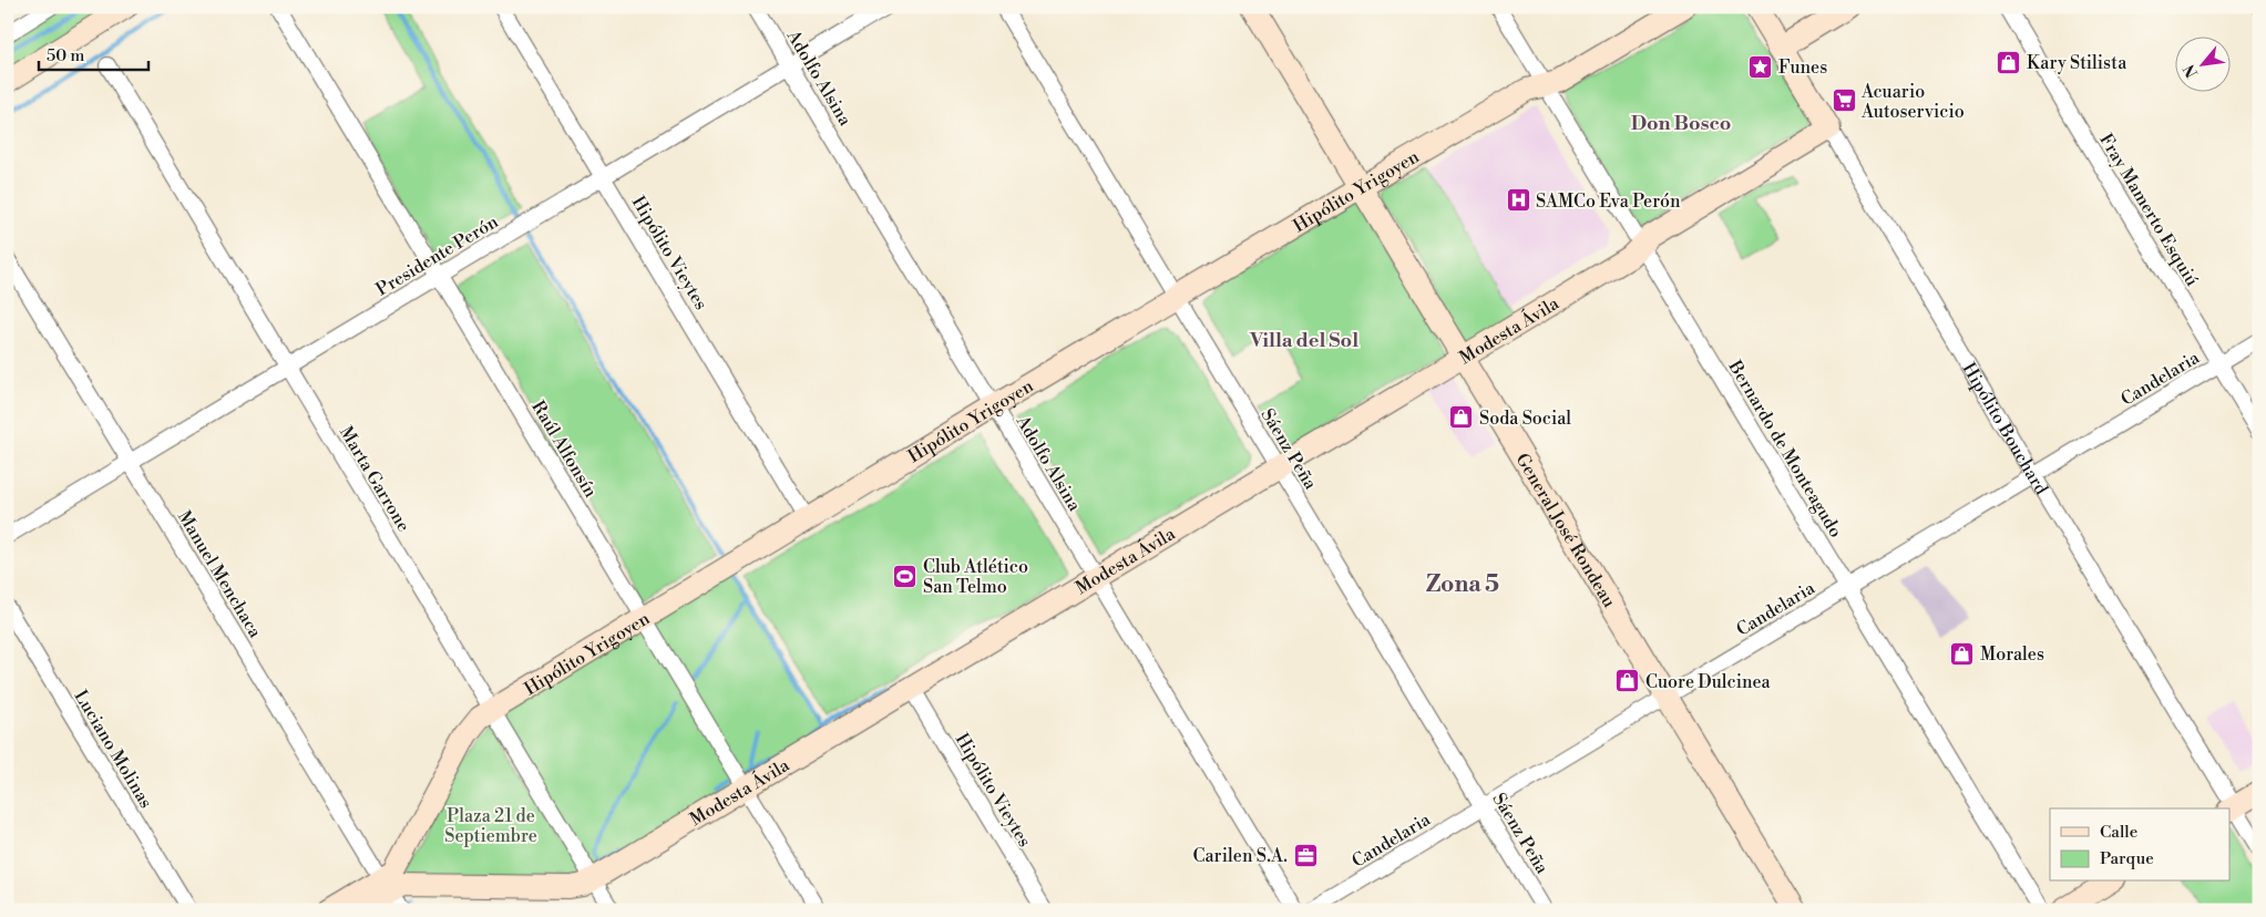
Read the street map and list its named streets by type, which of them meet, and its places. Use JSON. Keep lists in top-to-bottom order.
{
  "streets": {
    "street": [
      "Adolfo Alsina",
      "Hipólito Yrigoyen",
      "Fray Mamerto Esquiú",
      "Hipólito Vieytes",
      "Presidente Perón",
      "Modesta Ávila",
      "Candelaria",
      "Hipólito Bouchard",
      "Raúl Alfonsín",
      "Sáenz Peña",
      "Bernardo de Monteagudo",
      "Marta Garrone",
      "General José Rondeau",
      "Manuel Menchaca",
      "Luciano Molinas"
    ]
  },
  "crossings": [
    ["Adolfo Alsina", "Hipólito Yrigoyen"],
    ["Adolfo Alsina", "Presidente Perón"],
    ["Adolfo Alsina", "Modesta Ávila"],
    ["Hipólito Yrigoyen", "Hipólito Vieytes"],
    ["Hipólito Yrigoyen", "Modesta Ávila"],
    ["Hipólito Yrigoyen", "Raúl Alfonsín"],
    ["Hipólito Yrigoyen", "Sáenz Peña"],
    ["Hipólito Yrigoyen", "Bernardo de Monteagudo"],
    ["Hipólito Yrigoyen", "Marta Garrone"],
    ["Hipólito Yrigoyen", "General José Rondeau"],
    ["Hipólito Yrigoyen", "Manuel Menchaca"],
    ["Fray Mamerto Esquiú", "Candelaria"],
    ["Hipólito Vieytes", "Presidente Perón"],
    ["Hipólito Vieytes", "Modesta Ávila"],
    ["Presidente Perón", "Raúl Alfonsín"],
    ["Presidente Perón", "Marta Garrone"],
    ["Presidente Perón", "Manuel Menchaca"],
    ["Modesta Ávila", "Hipólito Bouchard"],
    ["Modesta Ávila", "Raúl Alfonsín"],
    ["Modesta Ávila", "Sáenz Peña"],
    ["Modesta Ávila", "Bernardo de Monteagudo"],
    ["Modesta Ávila", "Marta Garrone"],
    ["Modesta Ávila", "General José Rondeau"],
    ["Modesta Ávila", "Manuel Menchaca"],
    ["Candelaria", "Hipólito Bouchard"],
    ["Candelaria", "Sáenz Peña"],
    ["Candelaria", "Bernardo de Monteagudo"],
    ["Candelaria", "General José Rondeau"]
  ],
  "districts": ["Don Bosco", "Villa del Sol", "Zona 5"],
  "parks": ["Plaza 21 de Septiembre"],
  "places": {
    "shop": [
      "Kary Stilista",
      "Soda Social",
      "Morales",
      "Cuore Dulcinea"
    ],
    "place": ["Funes"],
    "supermarket": ["Acuario Autoservicio"],
    "hospital": ["SAMCo Eva Perón"],
    "sports": ["Club Atlético San Telmo"],
    "office": ["Carilen S.A."]
  },
  "legend": ["Calle", "Parque"],
  "scale_bar": "50 m",
  "north": "bottom left"
}
